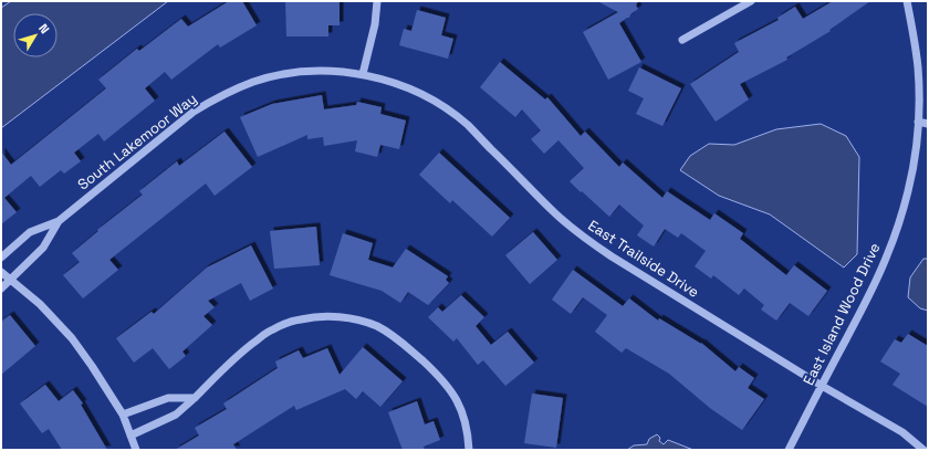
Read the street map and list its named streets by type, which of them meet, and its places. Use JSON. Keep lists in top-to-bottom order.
{
  "streets": {
    "street": ["South Lakemoor Way", "East Trailside Drive", "East Island Wood Drive"]
  },
  "crossings": [
    ["South Lakemoor Way", "East Trailside Drive"],
    ["East Trailside Drive", "East Island Wood Drive"]
  ],
  "north": "top right"
}
